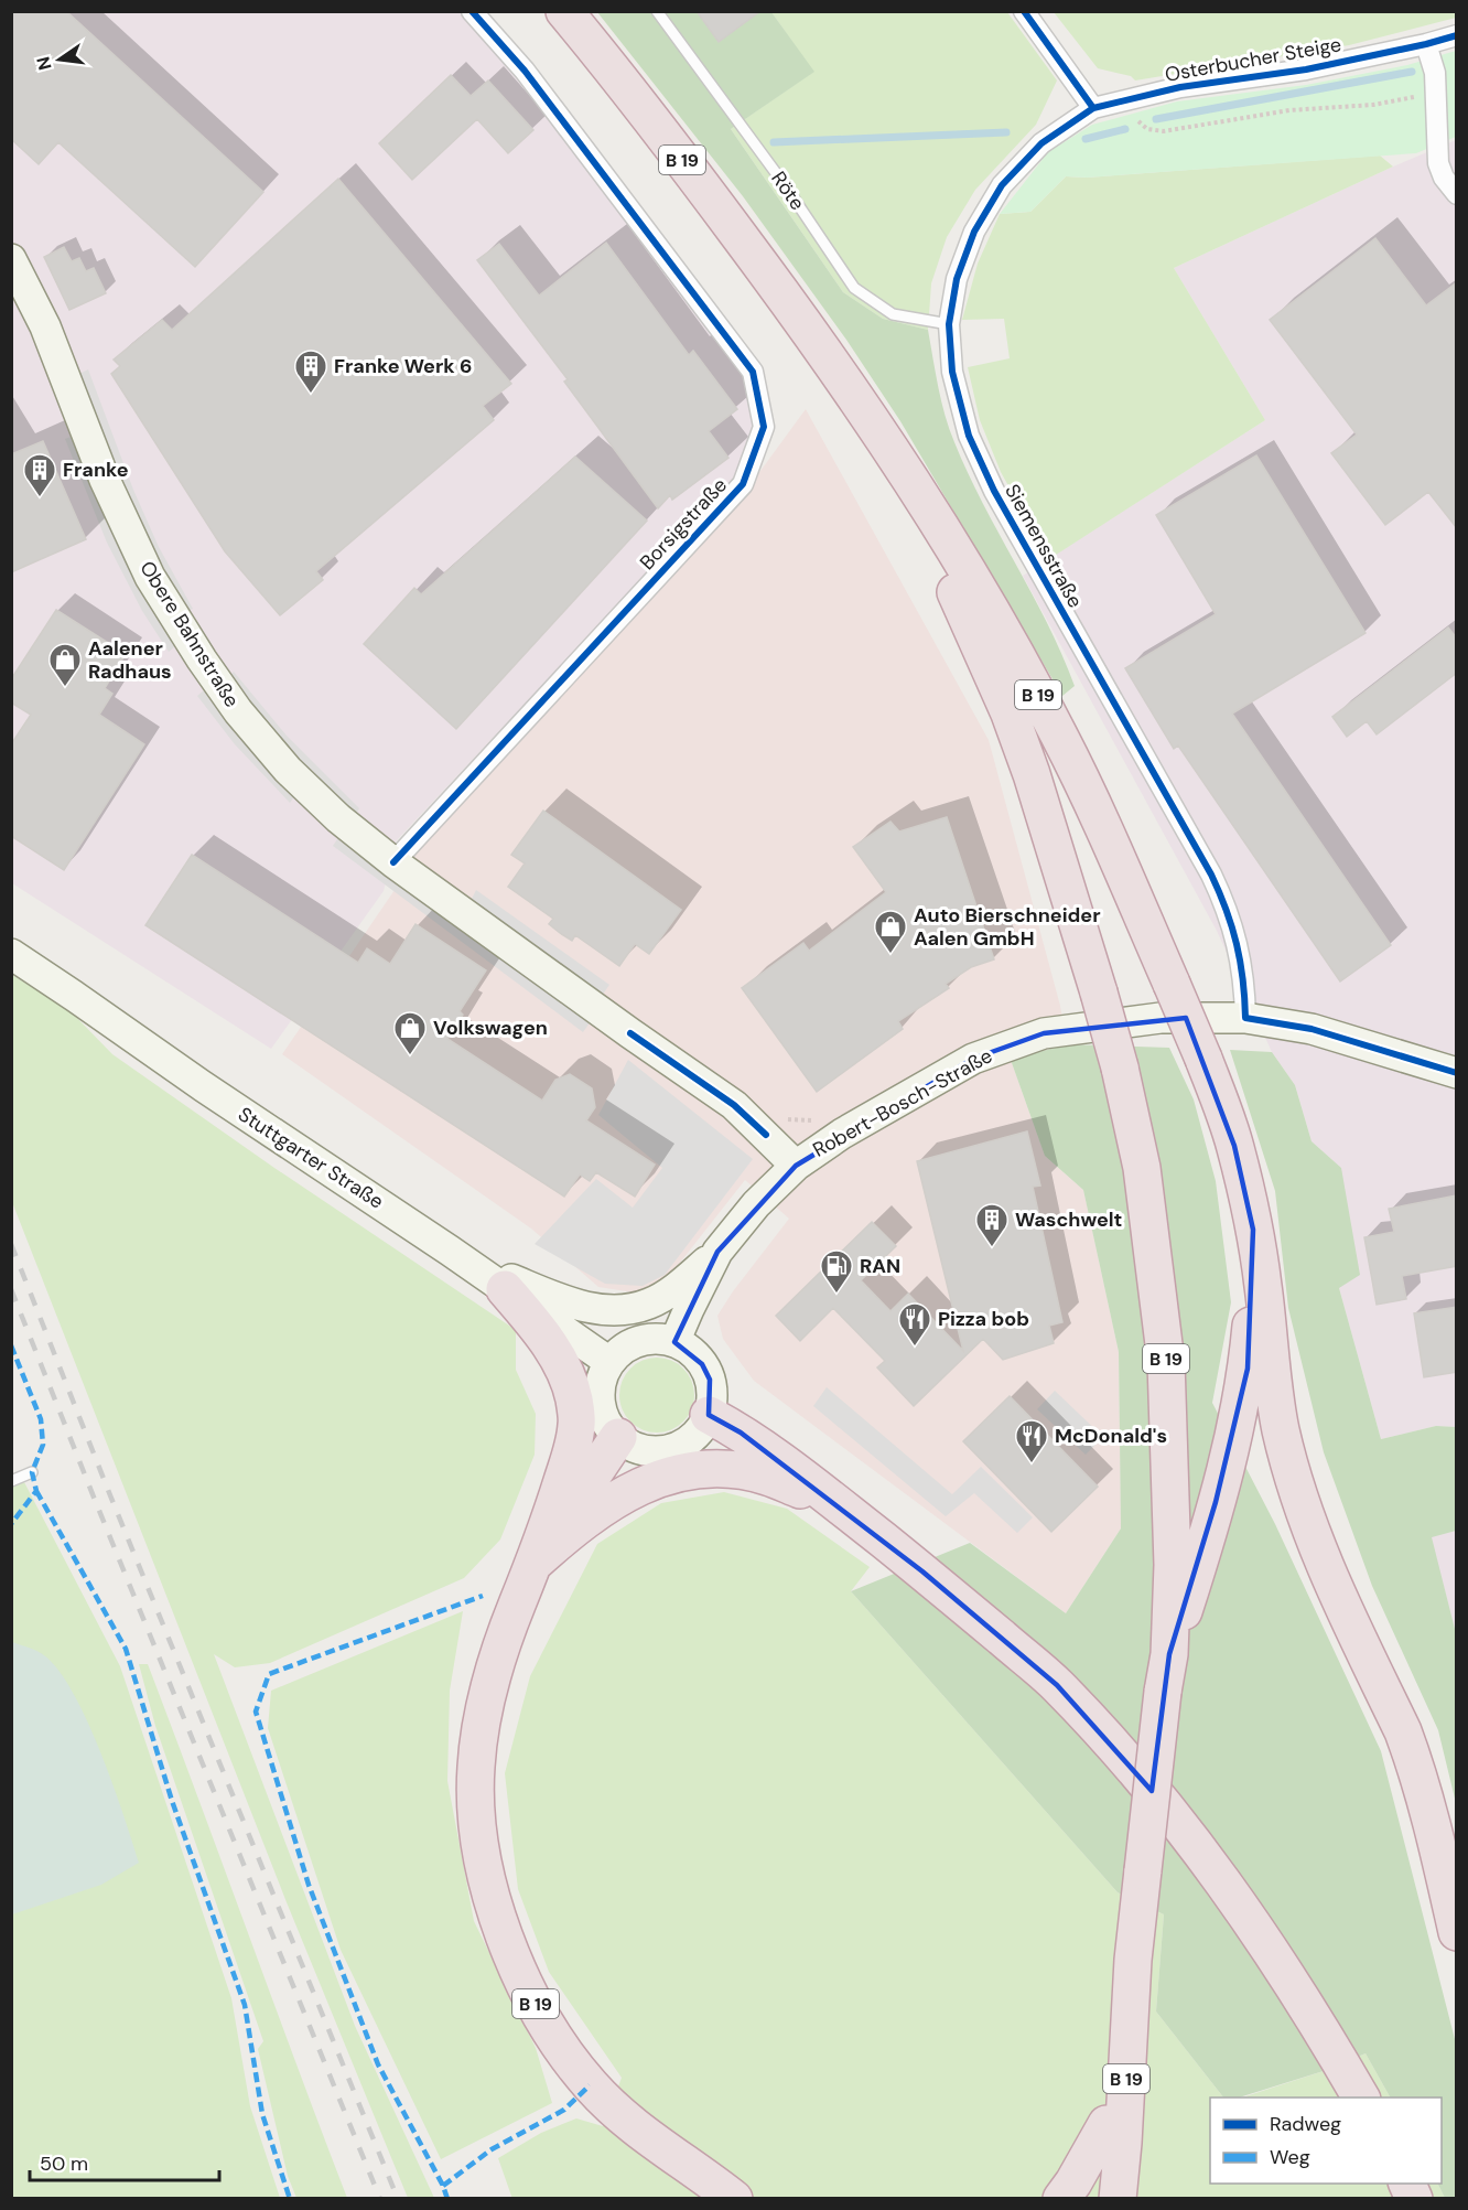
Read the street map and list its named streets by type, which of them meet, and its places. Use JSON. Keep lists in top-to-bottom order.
{
  "streets": {
    "highway": ["B 19"],
    "street": [
      "Osterbucher Steige",
      "Borsigstraße",
      "Siemensstraße",
      "Obere Bahnstraße",
      "Robert-Bosch-Straße",
      "Stuttgarter Straße"
    ],
    "lane": ["Röte"]
  },
  "crossings": [
    ["Osterbucher Steige", "Siemensstraße"],
    ["B 19", "Robert-Bosch-Straße"],
    ["B 19", "Stuttgarter Straße"],
    ["Röte", "Siemensstraße"],
    ["Borsigstraße", "Obere Bahnstraße"],
    ["Siemensstraße", "Robert-Bosch-Straße"],
    ["Obere Bahnstraße", "Robert-Bosch-Straße"],
    ["Robert-Bosch-Straße", "Stuttgarter Straße"]
  ],
  "places": {
    "building": ["Franke Werk 6", "Franke", "Waschwelt"],
    "shop": ["Aalener Radhaus", "Auto Bierschneider Aalen GmbH", "Volkswagen"],
    "fuel station": ["RAN"],
    "restaurant": ["Pizza bob", "McDonald's"]
  },
  "legend": ["Radweg", "Weg"],
  "scale_bar": "50 m",
  "north": "left"
}
